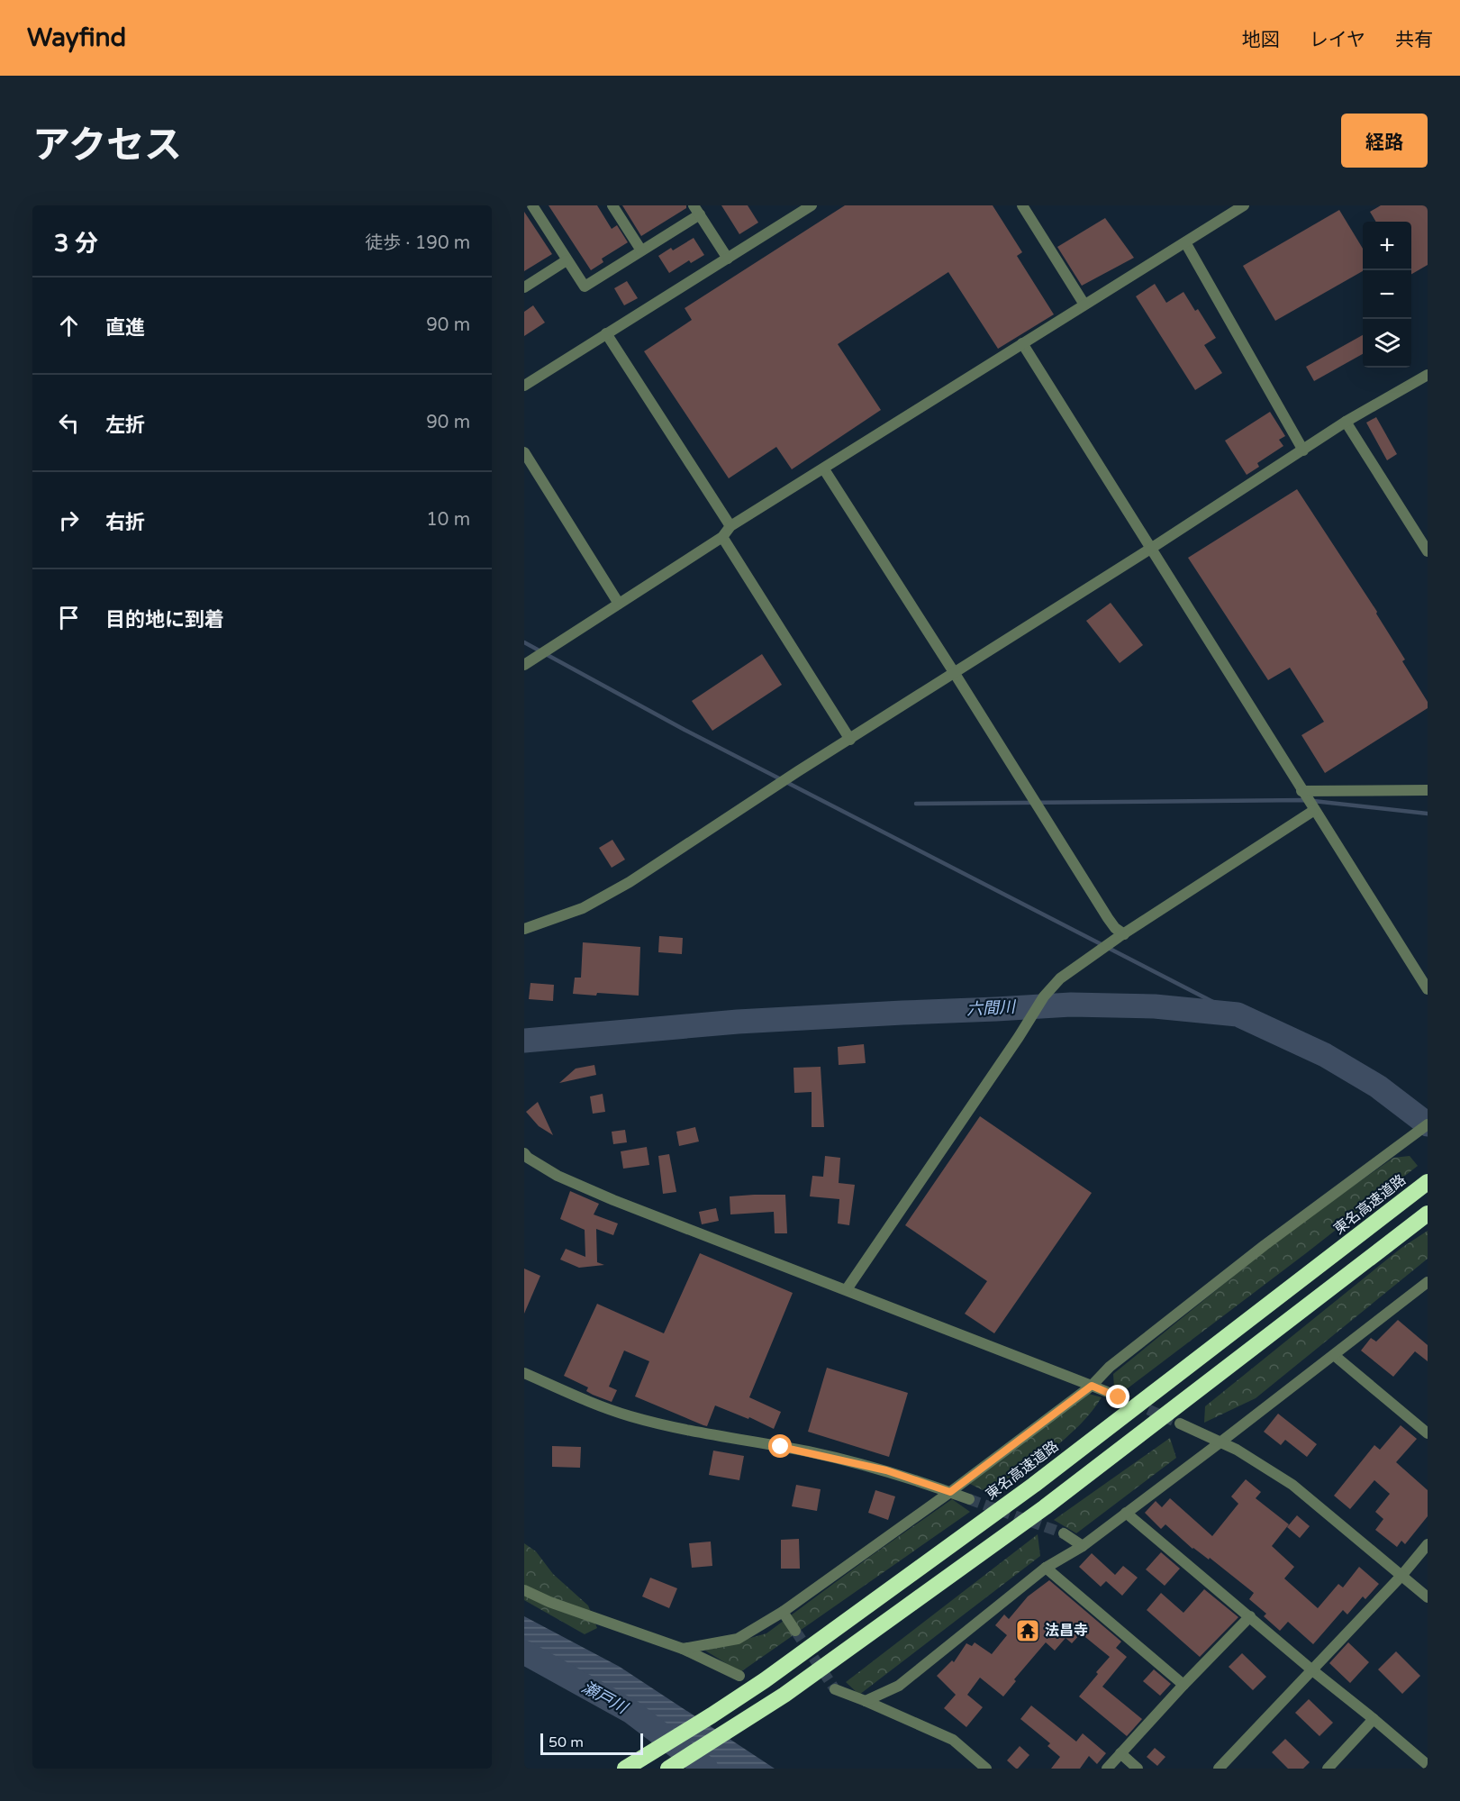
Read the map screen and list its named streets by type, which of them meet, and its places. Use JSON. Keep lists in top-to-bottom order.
{
  "streets": {
    "highway": ["東名高速道路"]
  },
  "water": ["六間川", "瀬戸川"],
  "places": {
    "temple": ["法昌寺"]
  },
  "scale_bar": "50 m",
  "page": {
    "header": "Wayfind",
    "nav": ["地図", "レイヤ", "共有"],
    "title": "アクセス",
    "buttons": "経路",
    "heading": ["3 分", "徒歩 · 190 m"],
    "map_buttons": ["+", "−"],
    "list": [
      ["直進", "90 m"],
      ["左折", "90 m"],
      ["右折", "10 m"],
      "目的地に到着"
    ],
    "scale": "50 m"
  }
}
